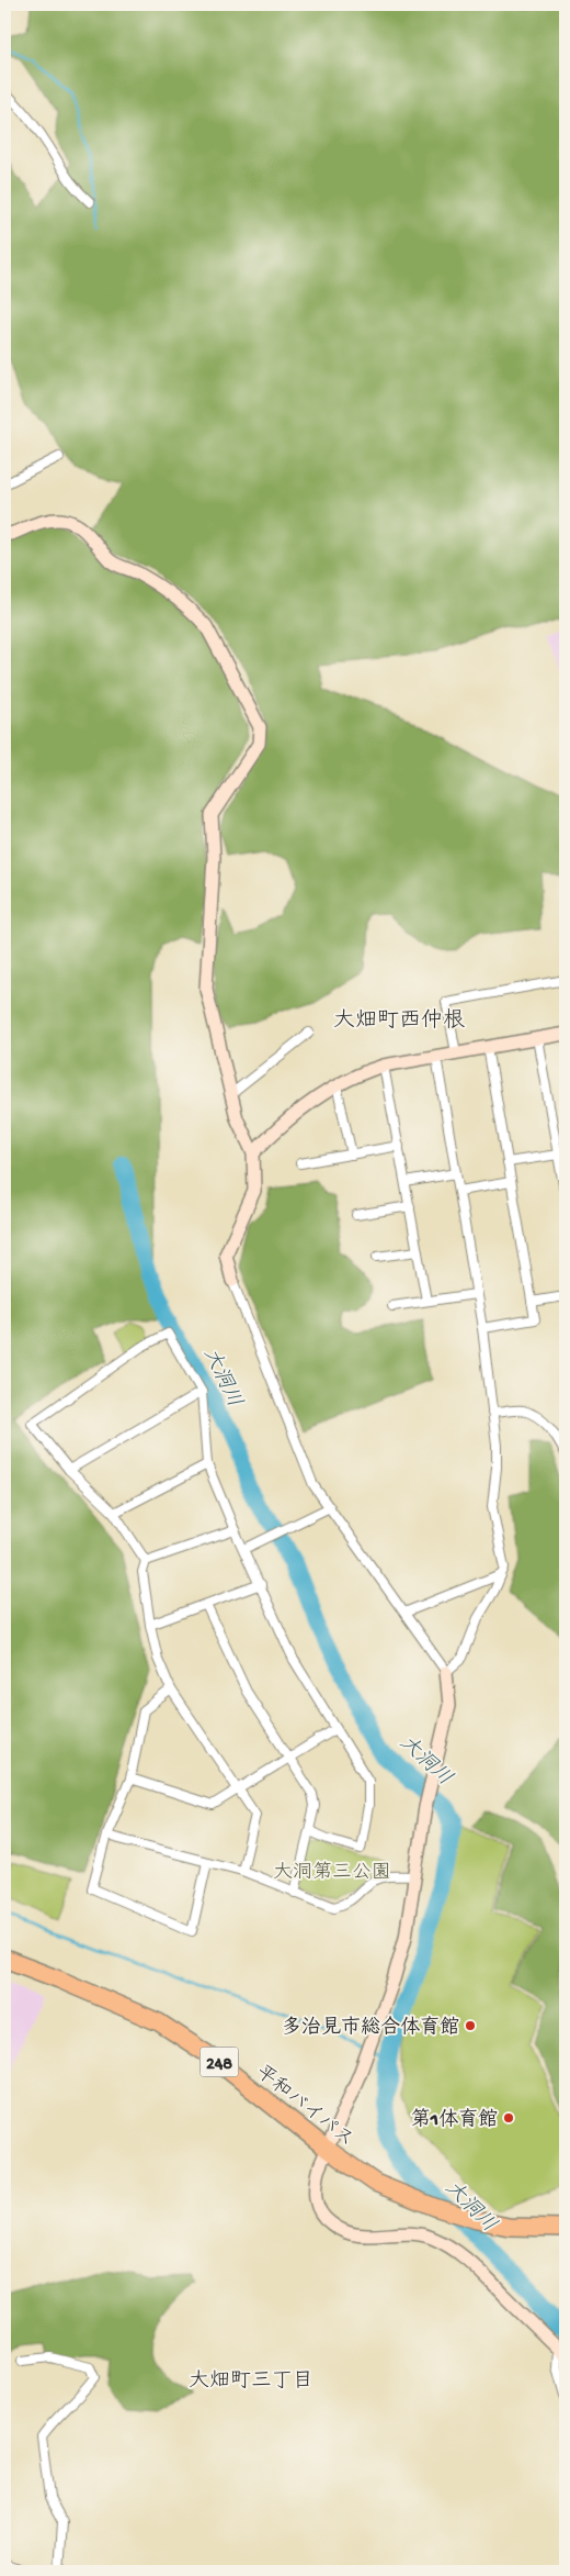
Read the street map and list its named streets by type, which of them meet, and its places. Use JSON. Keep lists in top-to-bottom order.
{
  "streets": {
    "highway": ["248", "平和バイパス"]
  },
  "districts": ["大畑町西仲根", "大畑町三丁目"],
  "water": ["大洞川"],
  "parks": ["大洞第三公園"],
  "places": ["多治見市総合体育館", "第1体育館"]
}
